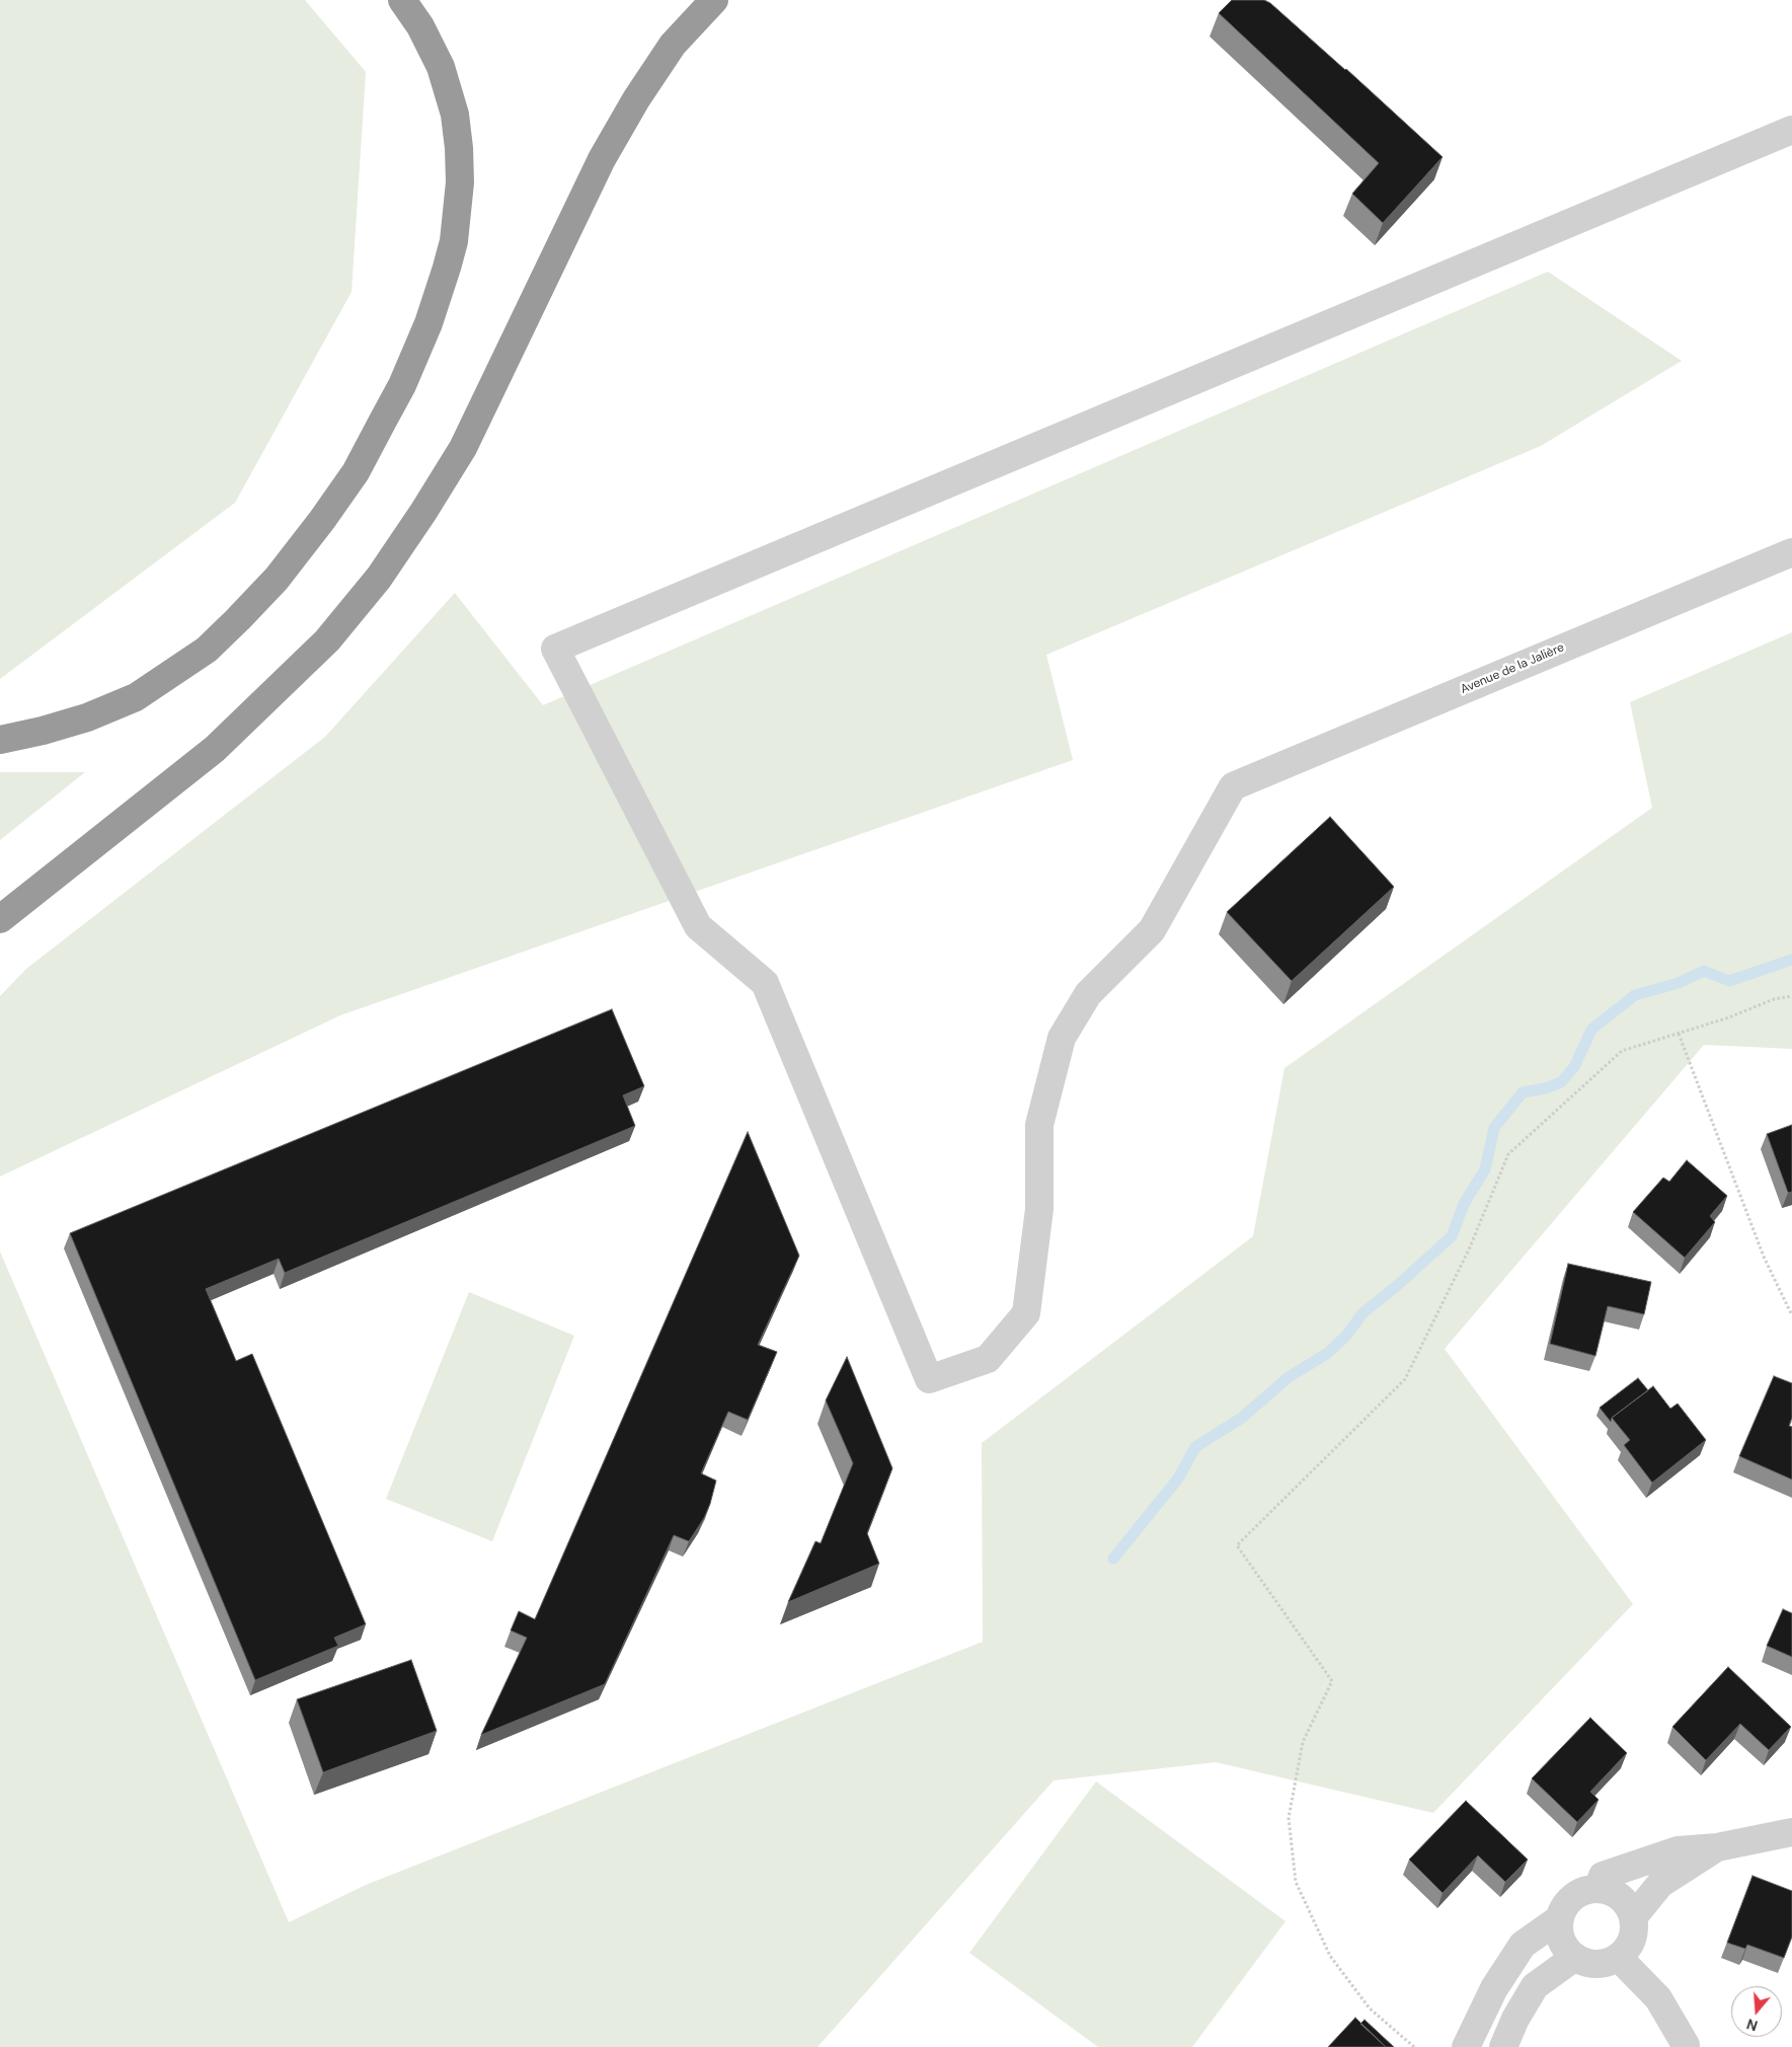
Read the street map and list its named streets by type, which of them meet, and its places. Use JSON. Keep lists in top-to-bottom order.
{
  "streets": {
    "street": ["Avenue de la Jalière"]
  },
  "north": "bottom"
}
